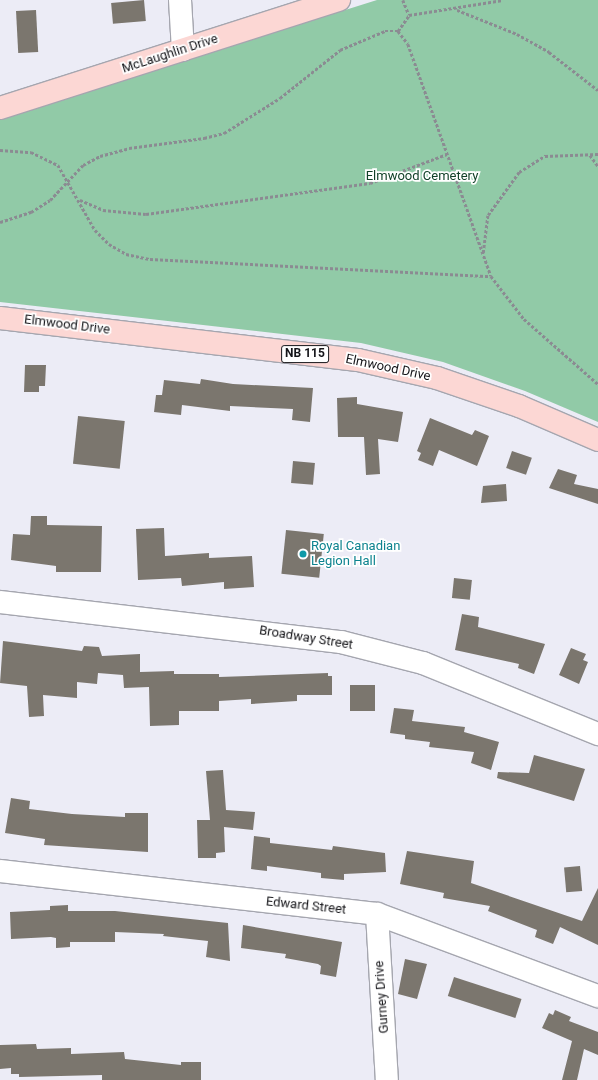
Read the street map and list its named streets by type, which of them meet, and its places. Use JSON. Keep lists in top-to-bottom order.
{
  "streets": {
    "main road": ["McLaughlin Drive", "Elmwood Drive", "NB 115"],
    "street": ["Broadway Street", "Edward Street", "Gurney Drive"]
  },
  "crossings": [
    ["Edward Street", "Gurney Drive"]
  ],
  "parks": ["Elmwood Cemetery"],
  "places": ["Royal Canadian Legion Hall"]
}
